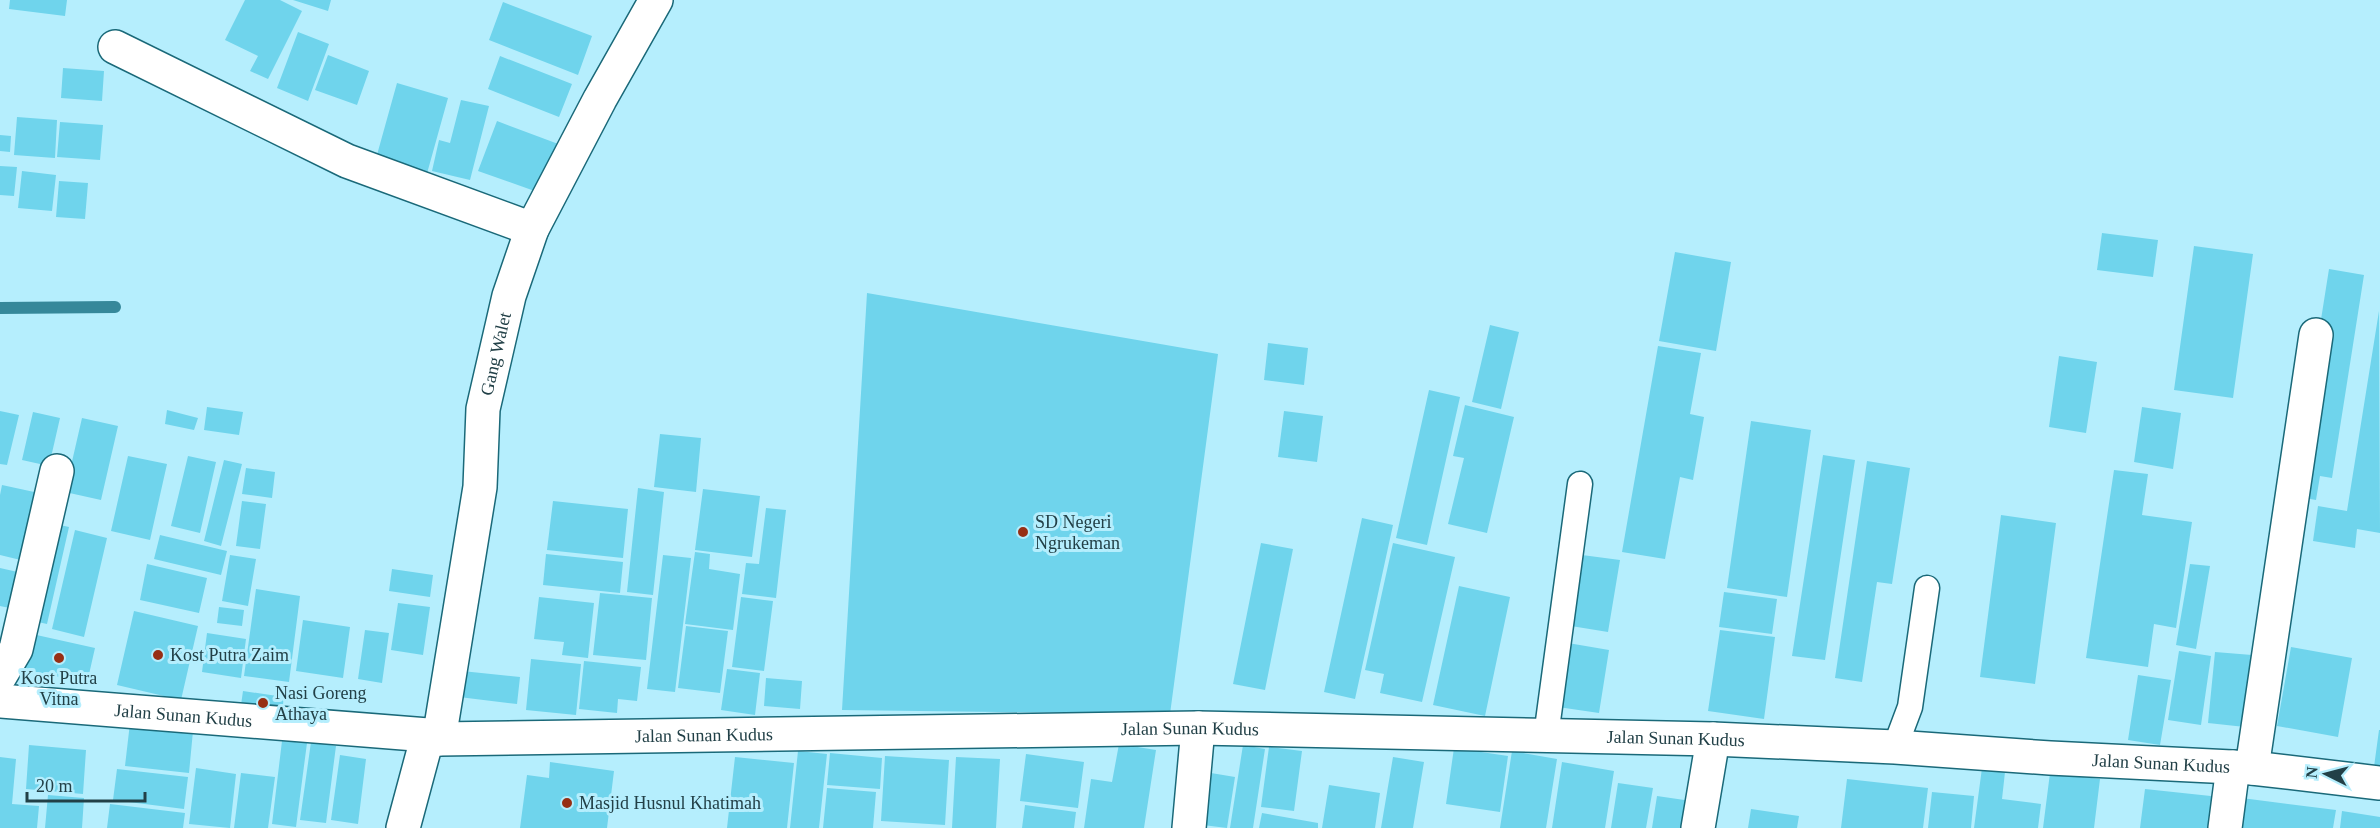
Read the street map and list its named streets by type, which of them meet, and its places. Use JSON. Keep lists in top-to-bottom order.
{
  "streets": {
    "street": ["Gang Walet", "Jalan Sunan Kudus"]
  },
  "crossings": [
    ["Gang Walet", "Jalan Sunan Kudus"]
  ],
  "places": [
    "SD Negeri Ngrukeman",
    "Kost Putra Zaim",
    "Kost Putra Vitna",
    "Nasi Goreng Athaya",
    "Masjid Husnul Khatimah"
  ],
  "scale_bar": "20 m",
  "north": "left"
}
